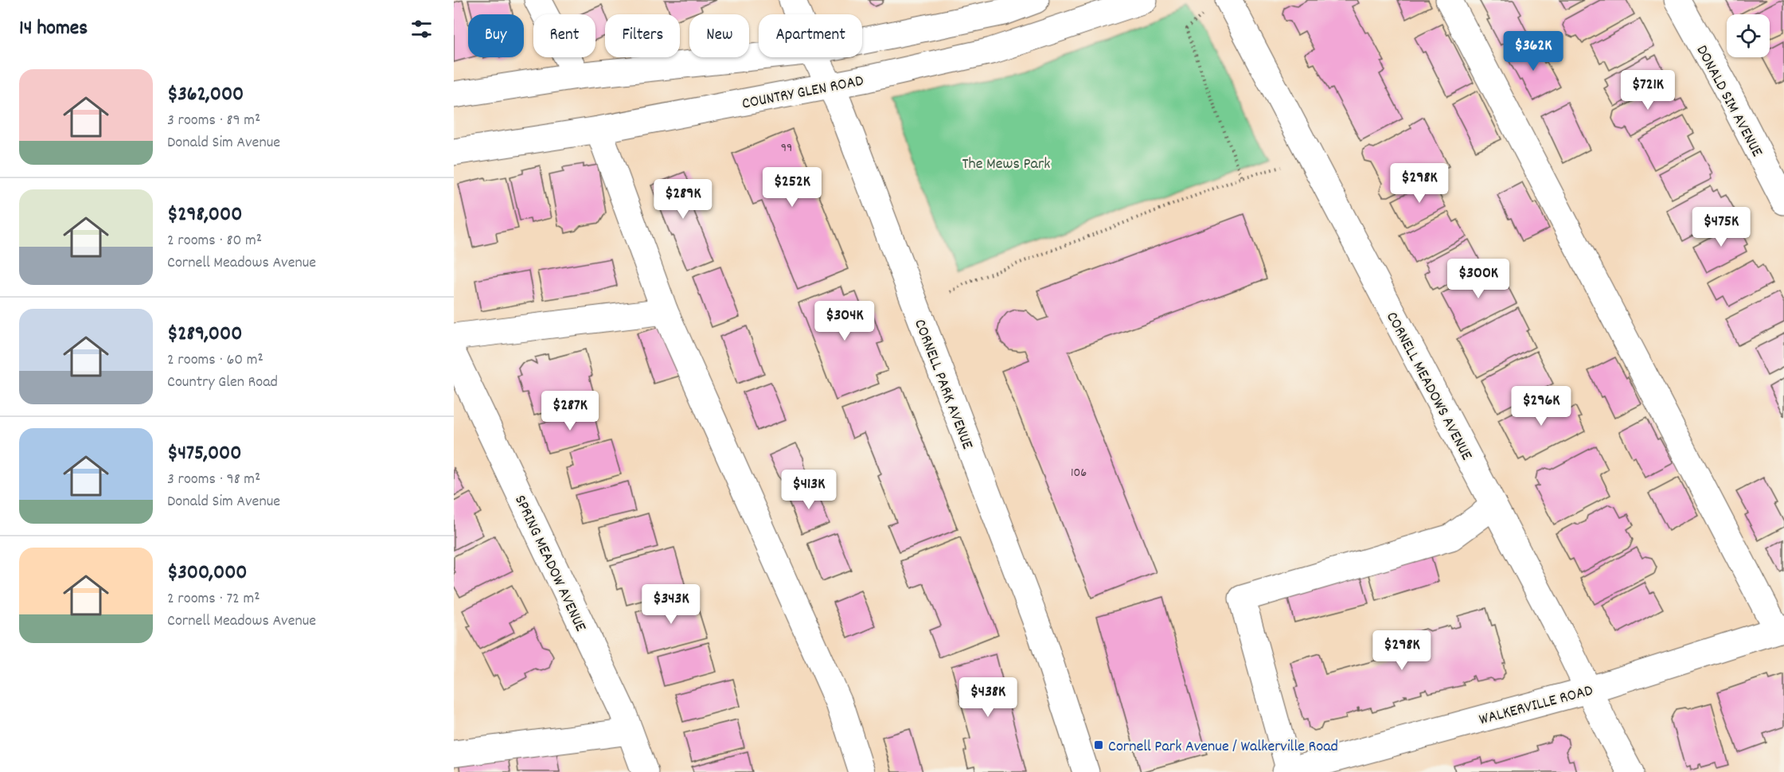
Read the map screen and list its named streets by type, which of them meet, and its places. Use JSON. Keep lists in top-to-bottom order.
{
  "streets": {
    "street": [
      "COUNTRY GLEN ROAD",
      "DONALD SIM AVENUE",
      "CORNELL PARK AVENUE",
      "CORNELL MEADOWS AVENUE",
      "SPRING MEADOW AVENUE",
      "WALKERVILLE ROAD"
    ]
  },
  "crossings": [
    ["COUNTRY GLEN ROAD", "CORNELL PARK AVENUE"],
    ["CORNELL MEADOWS AVENUE", "WALKERVILLE ROAD"]
  ],
  "parks": ["The Mews Park"],
  "places": {
    "transit": ["Cornell Park Avenue / Walkerville Road"]
  },
  "house_numbers": ["99", "106"],
  "page": {
    "heading": "14 homes",
    "chip": [
      "Buy",
      "Rent",
      "Filters",
      "New",
      "Apartment"
    ],
    "price": [
      "$362K",
      "$721K",
      "$298K",
      "$252K",
      "$289K",
      "$475K",
      "$300K",
      "$304K",
      "$296K",
      "$287K",
      "$413K",
      "$343K",
      "$298K",
      "$438K"
    ],
    "list": [
      {
        "name": "$362,000",
        "note": "3 rooms · 89 m² · Donald Sim Avenue"
      },
      {
        "name": "$298,000",
        "note": "2 rooms · 80 m² · Cornell Meadows Avenue"
      },
      {
        "name": "$289,000",
        "note": "2 rooms · 60 m² · Country Glen Road"
      },
      {
        "name": "$475,000",
        "note": "3 rooms · 98 m² · Donald Sim Avenue"
      },
      {
        "name": "$300,000",
        "note": "2 rooms · 72 m² · Cornell Meadows Avenue"
      }
    ]
  }
}
